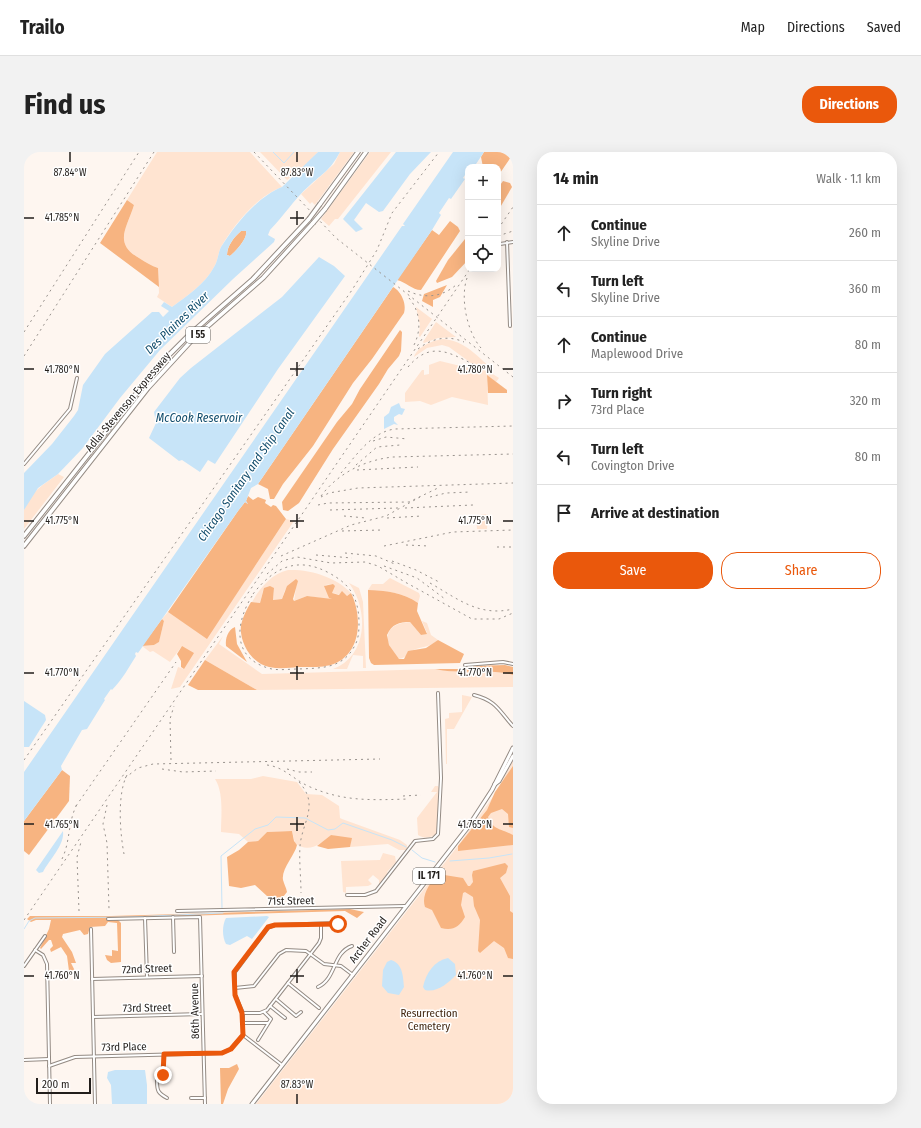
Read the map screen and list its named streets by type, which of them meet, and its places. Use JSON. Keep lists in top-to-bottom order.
{
  "streets": {
    "highway": ["I 55", "Adlai Stevenson Expressway"],
    "main road": ["IL 171", "Archer Road"],
    "street": [
      "71st Street",
      "72nd Street",
      "73rd Street",
      "86th Avenue",
      "73rd Place"
    ]
  },
  "crossings": [
    ["71st Street", "Archer Road"],
    ["72nd Street", "86th Avenue"],
    ["73rd Street", "86th Avenue"],
    ["86th Avenue", "73rd Place"]
  ],
  "water": ["Des Plaines River", "McCook Reservoir", "Chicago Sanitary and Ship Canal"],
  "parks": ["Resurrection Cemetery"],
  "scale_bar": "200 m",
  "page": {
    "header": "Trailo",
    "nav": ["Map", "Directions", "Saved"],
    "buttons": [
      "Directions",
      ["Save", "Share"]
    ],
    "title": "Find us",
    "heading": ["14 min", "Walk · 1.1 km"],
    "map_buttons": ["+", "−"],
    "list": [
      ["Continue", "Skyline Drive", "260 m"],
      ["Turn left", "Skyline Drive", "360 m"],
      ["Continue", "Maplewood Drive", "80 m"],
      ["Turn right", "73rd Place", "320 m"],
      ["Turn left", "Covington Drive", "80 m"],
      "Arrive at destination"
    ],
    "scale": "200 m"
  },
  "coordinates": [
    "87.84°W",
    "87.83°W",
    "41.785°N",
    "41.780°N",
    "41.775°N",
    "41.770°N",
    "41.765°N",
    "41.760°N"
  ]
}
